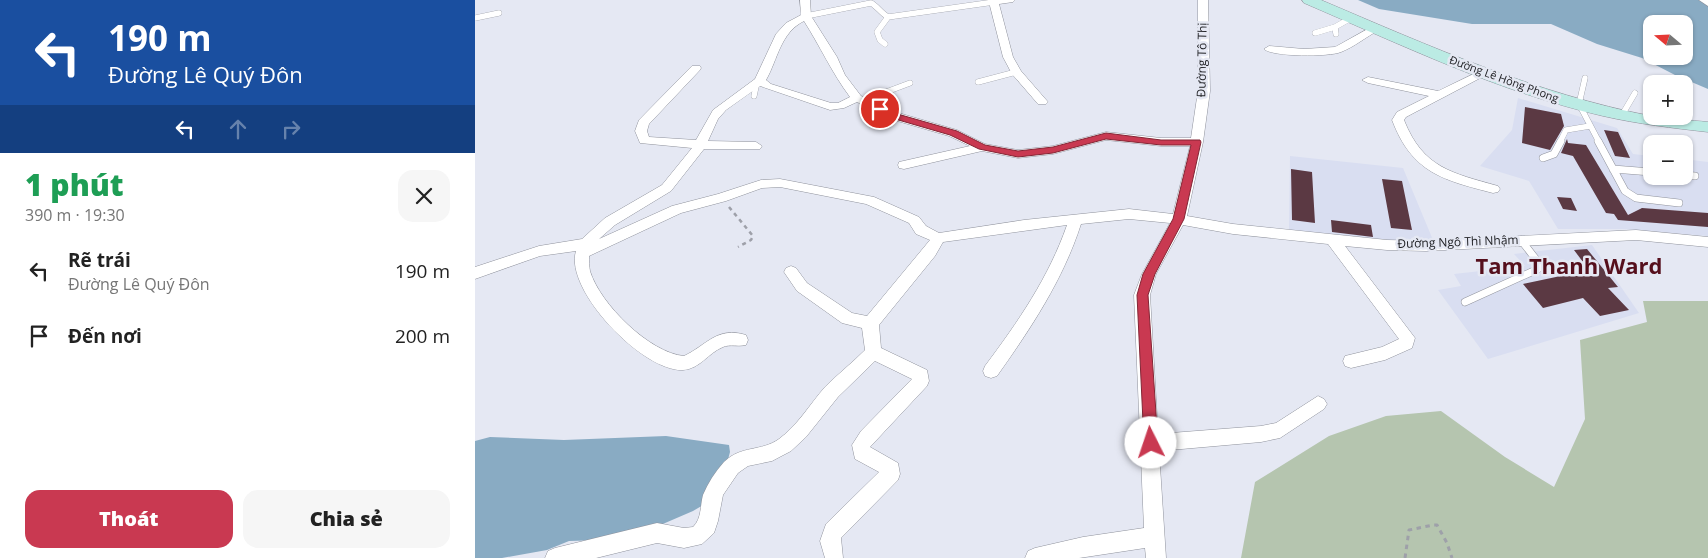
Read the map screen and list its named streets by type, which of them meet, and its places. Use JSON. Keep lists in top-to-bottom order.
{
  "streets": {
    "street": ["Đường Tô Thị", "Đường Lê Hồng Phong", "Đường Ngô Thì Nhậm"]
  },
  "crossings": [
    ["Đường Tô Thị", "Đường Ngô Thì Nhậm"]
  ],
  "districts": ["Tam Thanh Ward"],
  "north": "left",
  "page": {
    "turn": ["190 m", "Đường Lê Quý Đôn"],
    "map_buttons": ["+", "−"],
    "heading": ["1 phút", "390 m · 19:30"],
    "list": [
      {
        "name": "Rẽ trái",
        "note": "Đường Lê Quý Đôn",
        "value": "190 m"
      },
      {
        "name": "Đến nơi",
        "value": "200 m"
      }
    ],
    "buttons": ["Thoát", "Chia sẻ"]
  }
}
